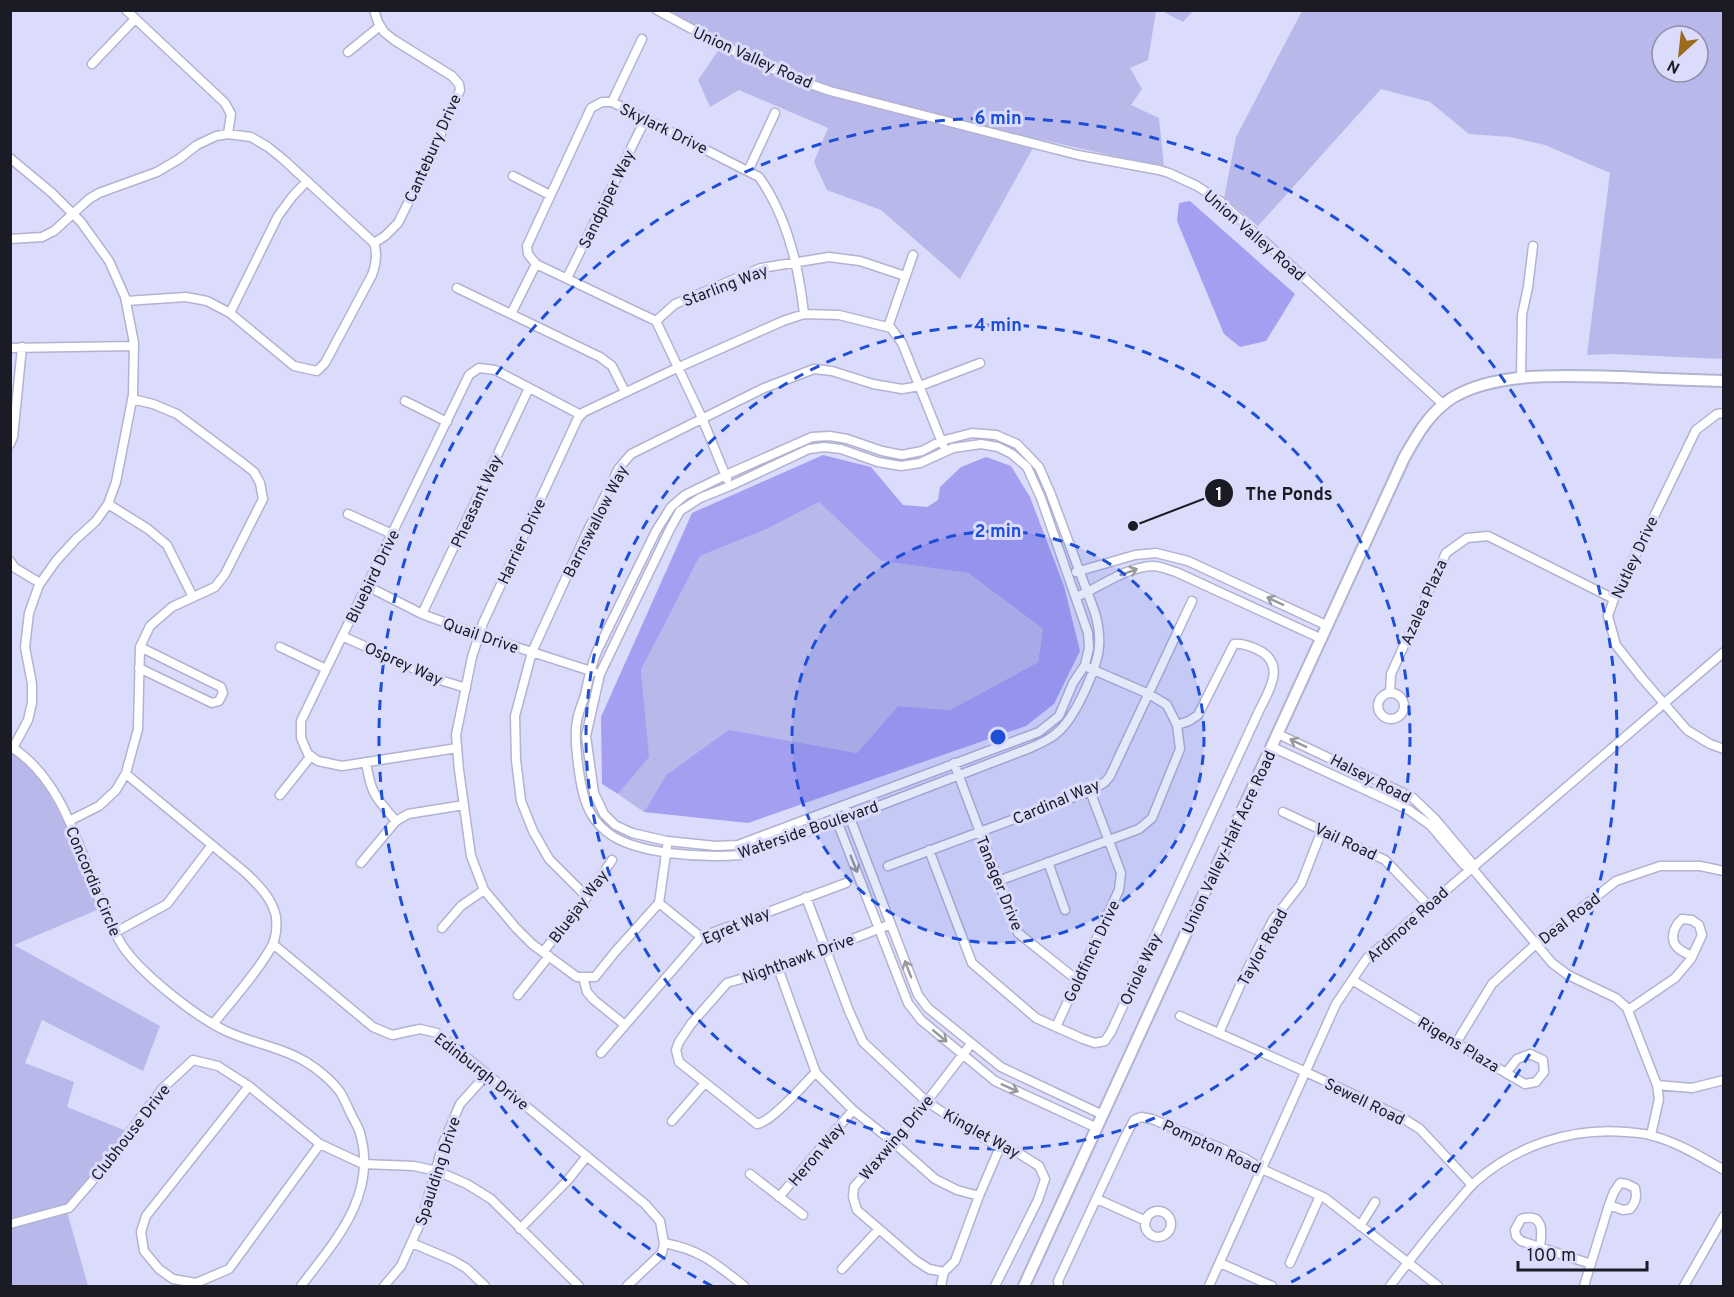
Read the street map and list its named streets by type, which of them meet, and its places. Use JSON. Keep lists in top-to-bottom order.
{
  "streets": {
    "street": [
      "Union Valley Road",
      "Skylark Drive",
      "Cantebury Drive",
      "Sandpiper Way",
      "Starling Way",
      "Pheasant Way",
      "Barnswallow Way",
      "Harrier Drive",
      "Nutley Drive",
      "Bluebird Drive",
      "Azalea Plaza",
      "Quail Drive",
      "Osprey Way",
      "Halsey Road",
      "Cardinal Way",
      "Waterside Boulevard",
      "Vail Road",
      "Union Valley-Half Acre Road",
      "Concordia Circle",
      "Tanager Drive",
      "Bluejay Way",
      "Deal Road",
      "Ardmore Road",
      "Egret Way",
      "Taylor Road",
      "Goldfinch Drive",
      "Nighthawk Drive",
      "Oriole Way",
      "Rigens Plaza",
      "Edinburgh Drive",
      "Sewell Road",
      "Clubhouse Drive",
      "Kinglet Way",
      "Waxwing Drive",
      "Pompton Road",
      "Heron Way",
      "Spaulding Drive"
    ]
  },
  "crossings": [
    ["Union Valley Road", "Union Valley-Half Acre Road"],
    ["Skylark Drive", "Sandpiper Way"],
    ["Skylark Drive", "Starling Way"],
    ["Pheasant Way", "Bluebird Drive"],
    ["Pheasant Way", "Quail Drive"],
    ["Barnswallow Way", "Quail Drive"],
    ["Barnswallow Way", "Bluejay Way"],
    ["Harrier Drive", "Bluebird Drive"],
    ["Harrier Drive", "Quail Drive"],
    ["Harrier Drive", "Osprey Way"],
    ["Harrier Drive", "Bluejay Way"],
    ["Nutley Drive", "Azalea Plaza"],
    ["Nutley Drive", "Ardmore Road"],
    ["Bluebird Drive", "Quail Drive"],
    ["Bluebird Drive", "Osprey Way"],
    ["Quail Drive", "Waterside Boulevard"],
    ["Halsey Road", "Union Valley-Half Acre Road"],
    ["Halsey Road", "Deal Road"],
    ["Halsey Road", "Ardmore Road"],
    ["Cardinal Way", "Tanager Drive"],
    ["Cardinal Way", "Goldfinch Drive"],
    ["Cardinal Way", "Oriole Way"],
    ["Waterside Boulevard", "Tanager Drive"],
    ["Vail Road", "Ardmore Road"],
    ["Vail Road", "Taylor Road"],
    ["Tanager Drive", "Goldfinch Drive"],
    ["Deal Road", "Rigens Plaza"],
    ["Ardmore Road", "Rigens Plaza"],
    ["Ardmore Road", "Sewell Road"],
    ["Ardmore Road", "Pompton Road"],
    ["Egret Way", "Kinglet Way"],
    ["Taylor Road", "Sewell Road"],
    ["Goldfinch Drive", "Oriole Way"],
    ["Nighthawk Drive", "Kinglet Way"],
    ["Edinburgh Drive", "Spaulding Drive"],
    ["Kinglet Way", "Waxwing Drive"]
  ],
  "places": ["The Ponds"],
  "scale_bar": "100 m",
  "north": "bottom left",
  "rings": ["6 min", "4 min", "2 min"]
}
